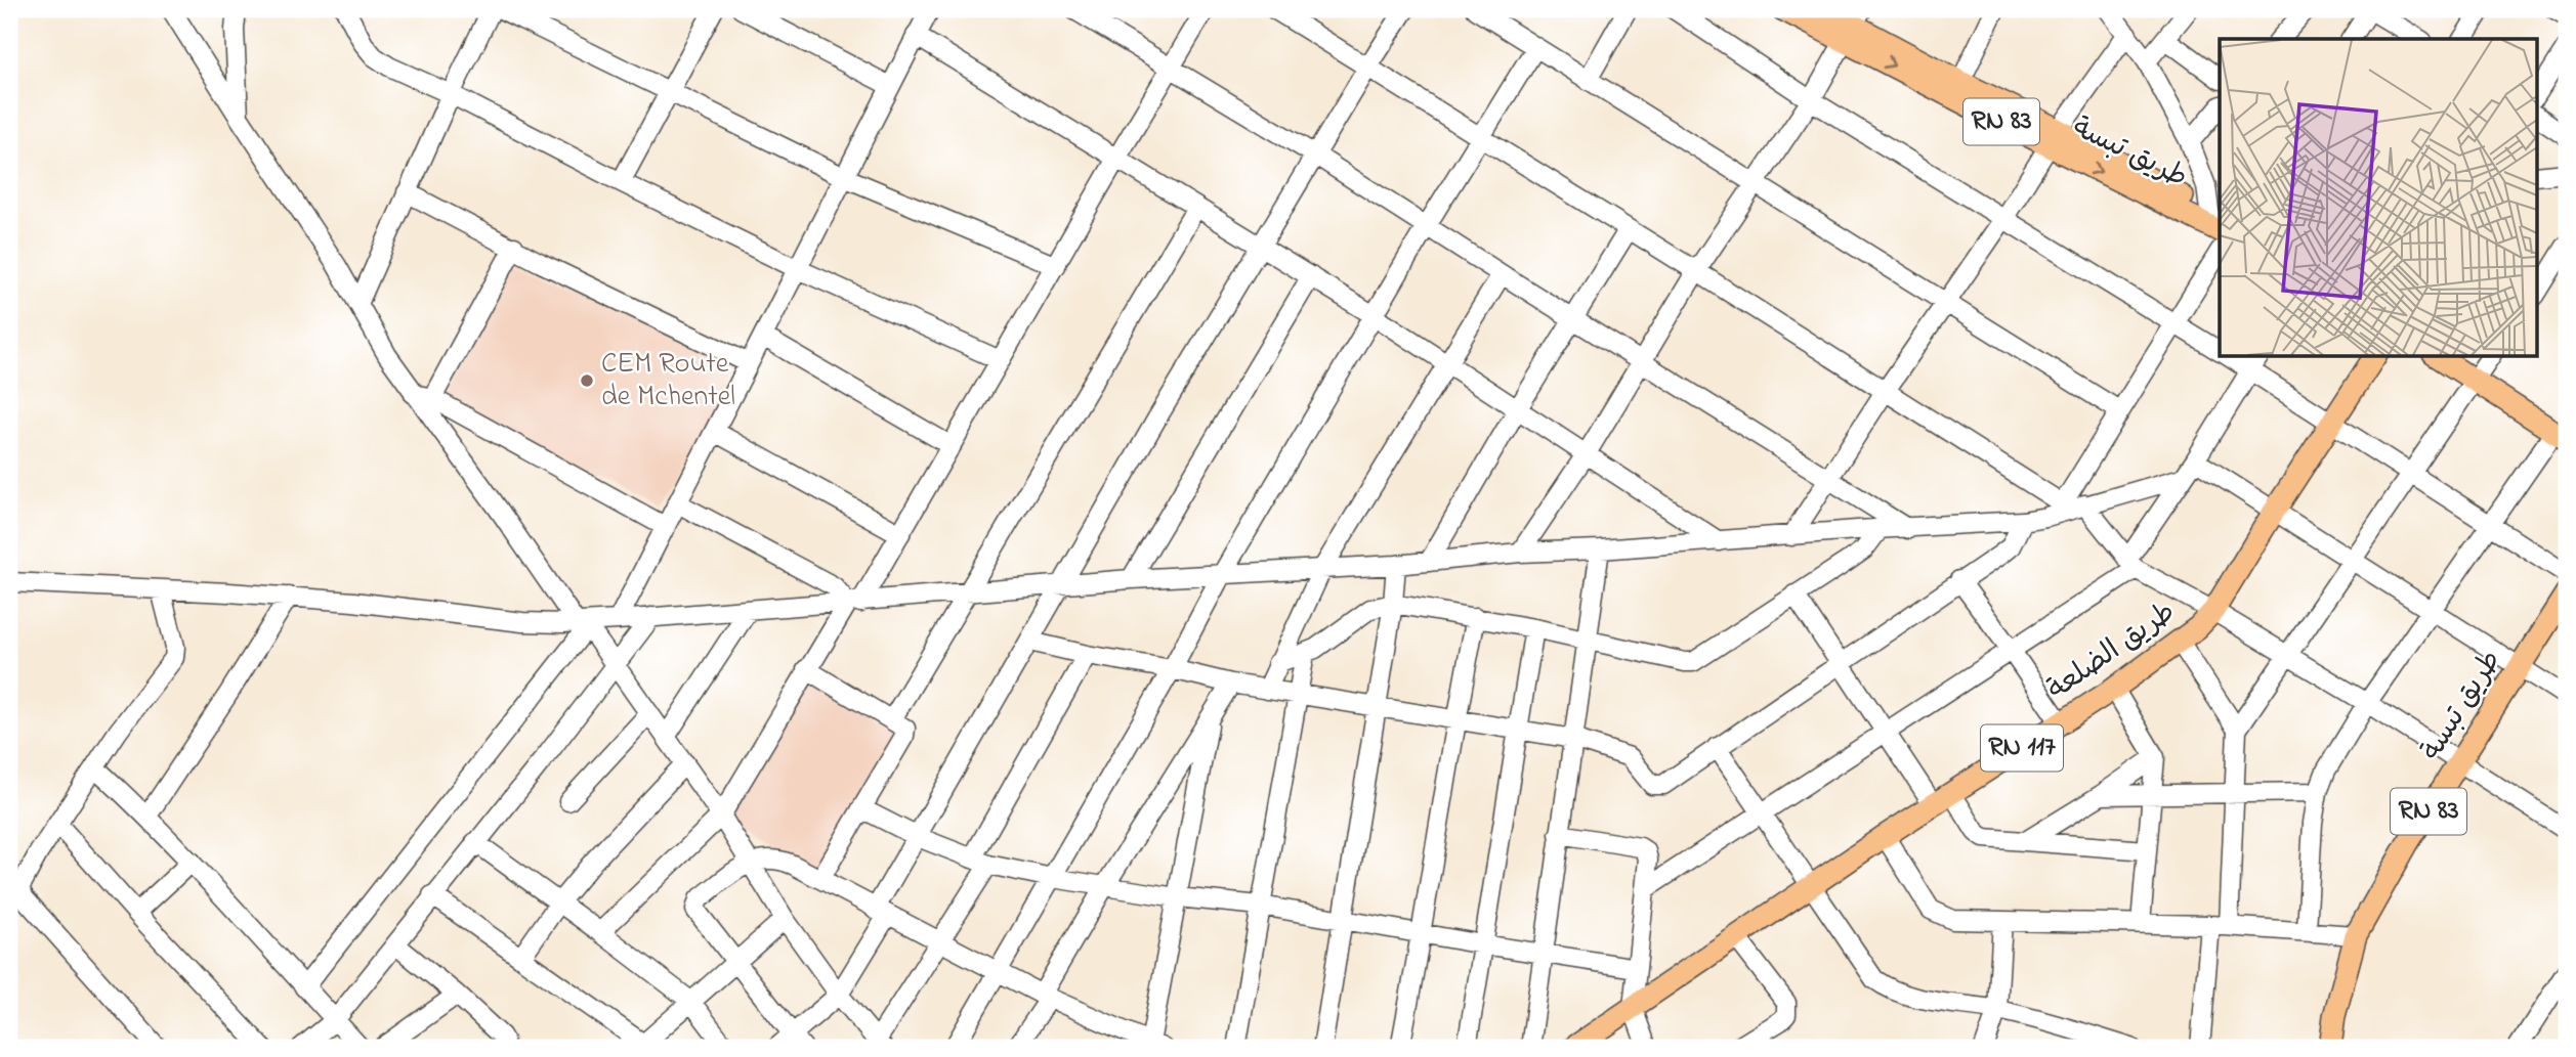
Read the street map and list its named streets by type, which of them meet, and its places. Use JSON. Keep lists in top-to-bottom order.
{
  "streets": {
    "main road": [
      "RN 83",
      "طريق تبسة",
      "طريق الضلعة",
      "RN 117"
    ]
  },
  "places": ["CEM Route de Mchentel"]
}
